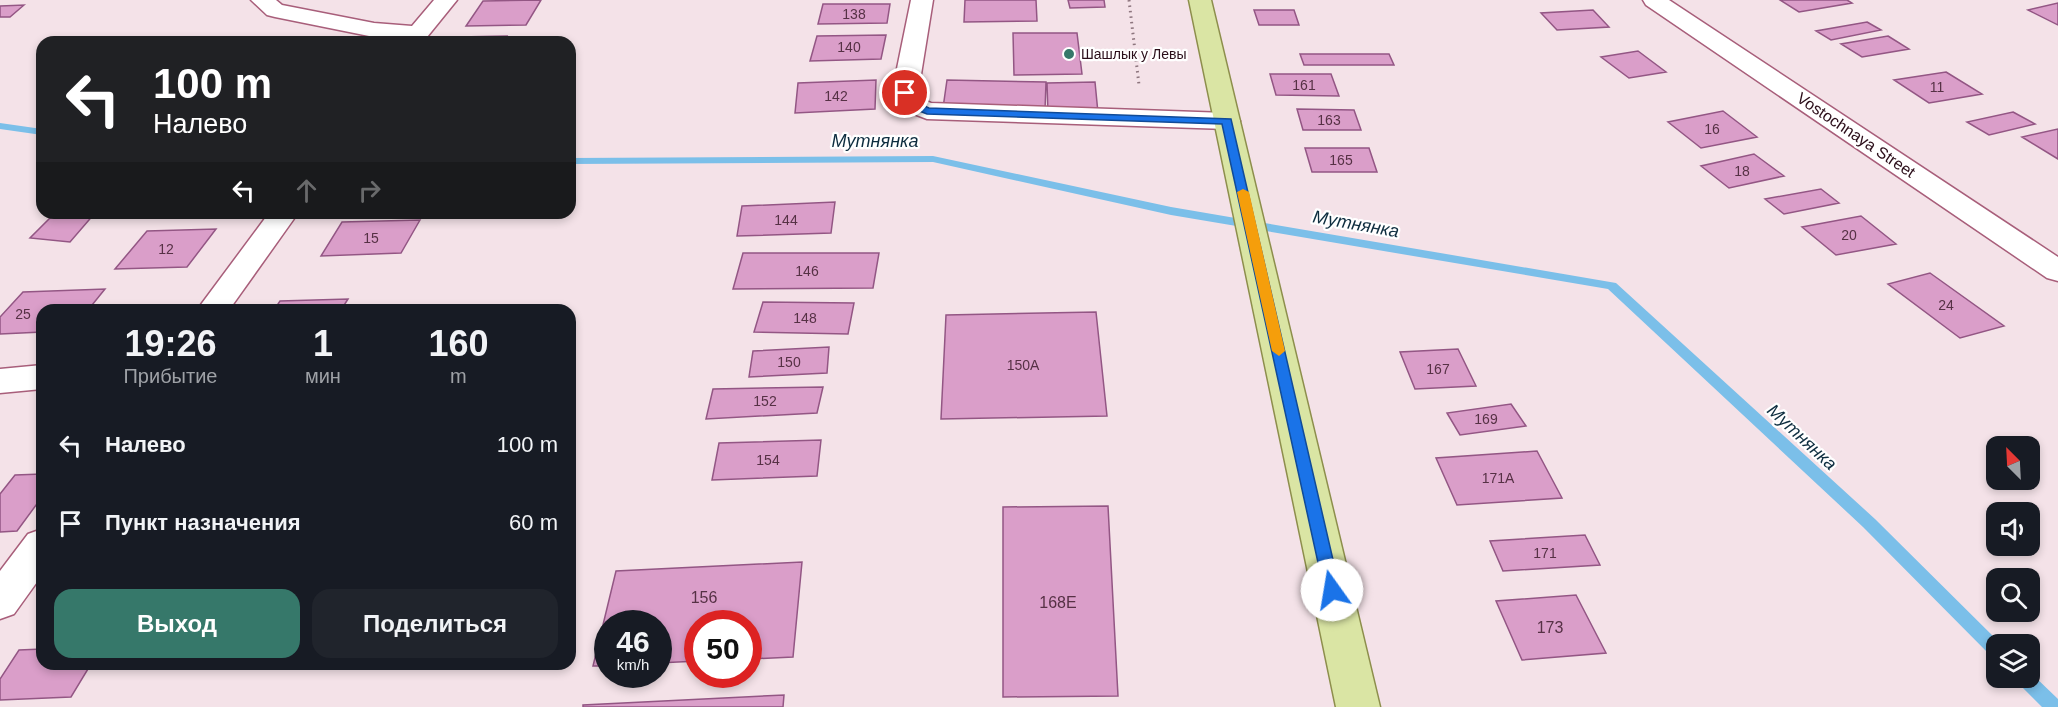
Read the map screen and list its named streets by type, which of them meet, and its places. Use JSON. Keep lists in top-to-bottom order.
{
  "streets": {
    "street": ["Vostochnaya Street"]
  },
  "water": ["Мутнянка"],
  "places": ["Шашлык у Левы"],
  "house_numbers": [
    "138",
    "140",
    "161",
    "11",
    "142",
    "163",
    "16",
    "165",
    "18",
    "144",
    "20",
    "15",
    "12",
    "146",
    "24",
    "25",
    "148",
    "150",
    "150А",
    "167",
    "152",
    "169",
    "154",
    "171А",
    "171",
    "156",
    "168Е",
    "173"
  ],
  "north": "top left",
  "page": {
    "turn": ["100 m", "Налево"],
    "eta": [
      "19:26",
      "Прибытие",
      "1",
      "мин",
      "160",
      "m"
    ],
    "list": [
      {
        "name": "Налево",
        "value": "100 m"
      },
      {
        "name": "Пункт назначения",
        "value": "60 m"
      }
    ],
    "buttons": ["Выход", "Поделиться"],
    "speed": "46 km/h",
    "limit": "50"
  }
}
